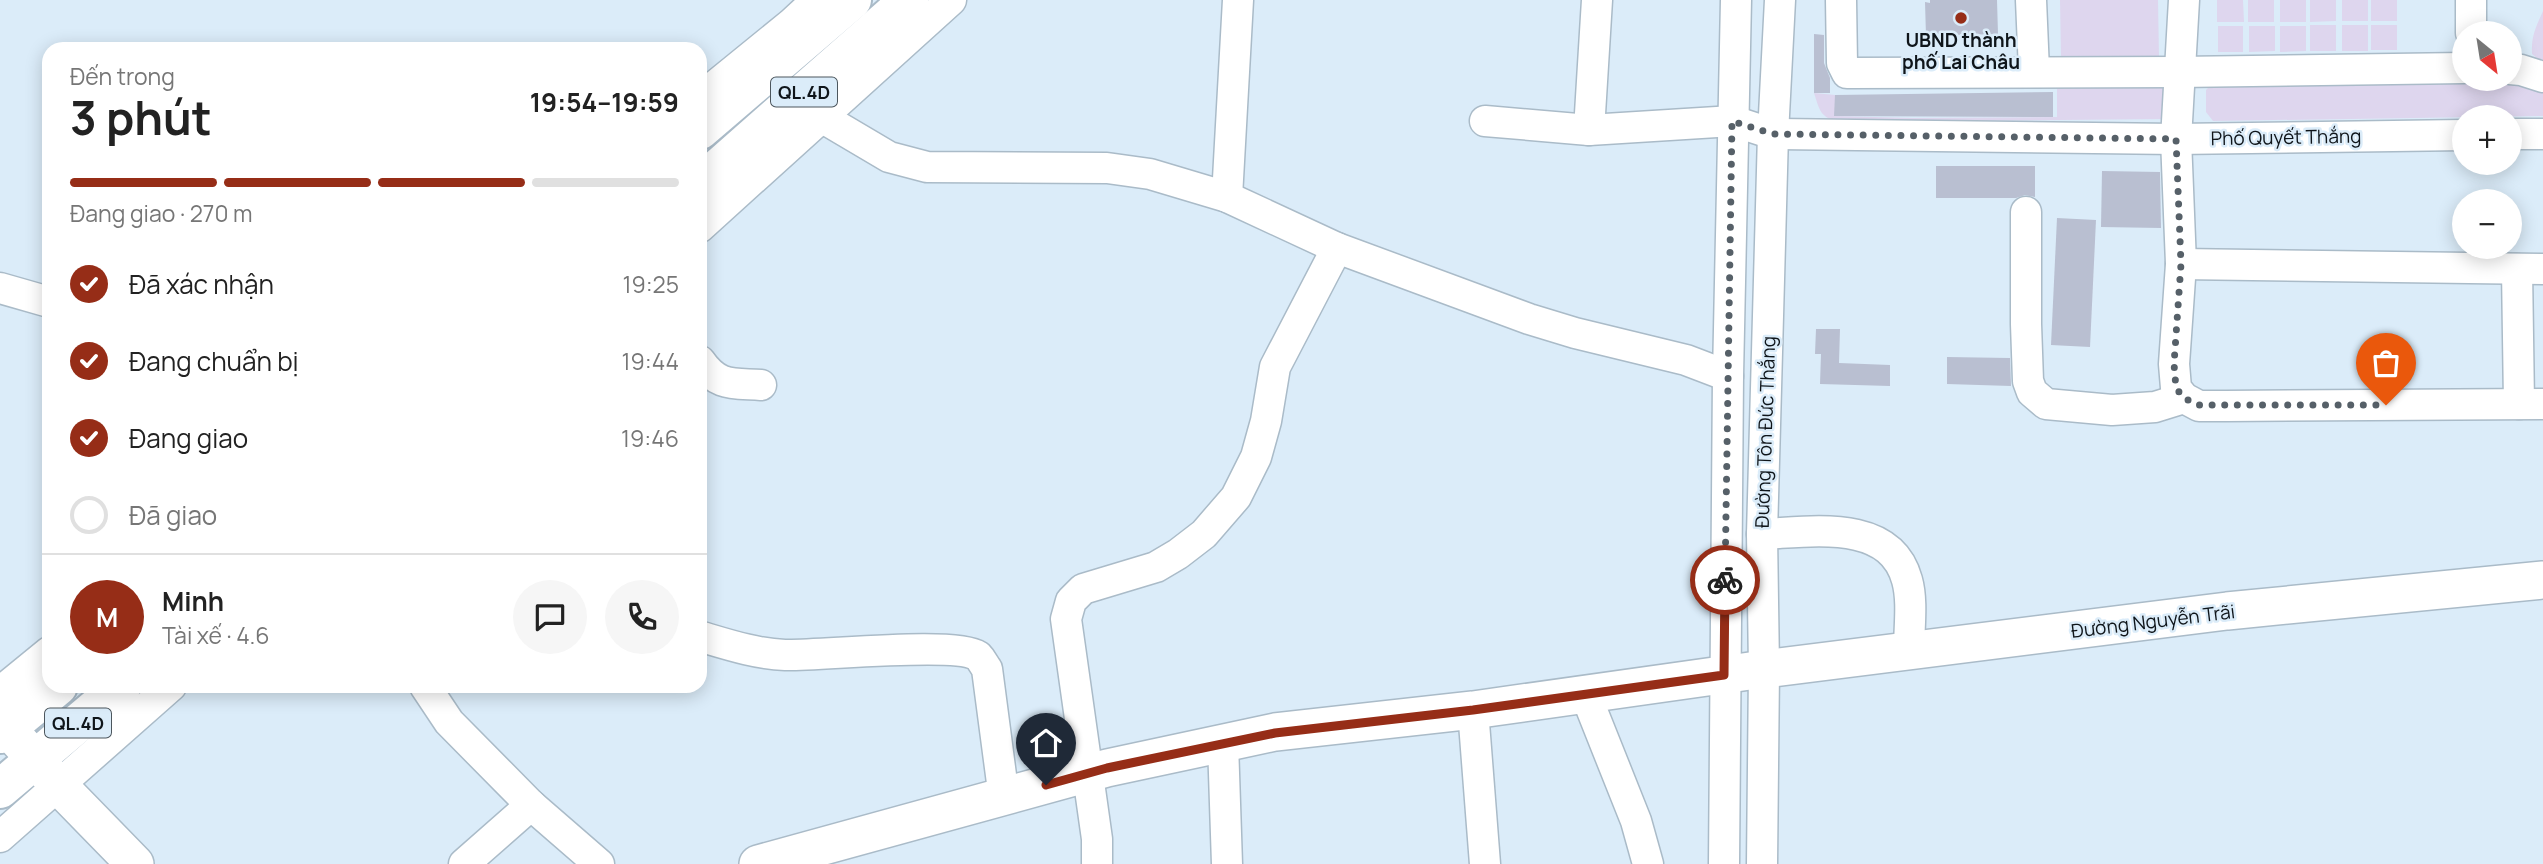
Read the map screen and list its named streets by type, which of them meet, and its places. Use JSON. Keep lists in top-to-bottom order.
{
  "streets": {
    "highway": ["QL.4D"],
    "main road": ["Đường Nguyễn Trãi"],
    "street": ["Phố Quyết Thắng", "Đường Tôn Đức Thắng"]
  },
  "crossings": [
    ["Phố Quyết Thắng", "Đường Tôn Đức Thắng"],
    ["Đường Tôn Đức Thắng", "Đường Nguyễn Trãi"]
  ],
  "places": ["UBND thành phố Lai Châu"],
  "north": "bottom right",
  "page": {
    "map_buttons": ["+", "−"],
    "heading": ["3 phút", "Đến trong", "19:54–19:59"],
    "panel": ["Minh", "Tài xế · 4.6"],
    "bar": "Đang giao · 270 m",
    "list": [
      ["Đã xác nhận", "19:25"],
      ["Đang chuẩn bị", "19:44"],
      ["Đang giao", "19:46"],
      "Đã giao"
    ],
    "round": "M"
  }
}
